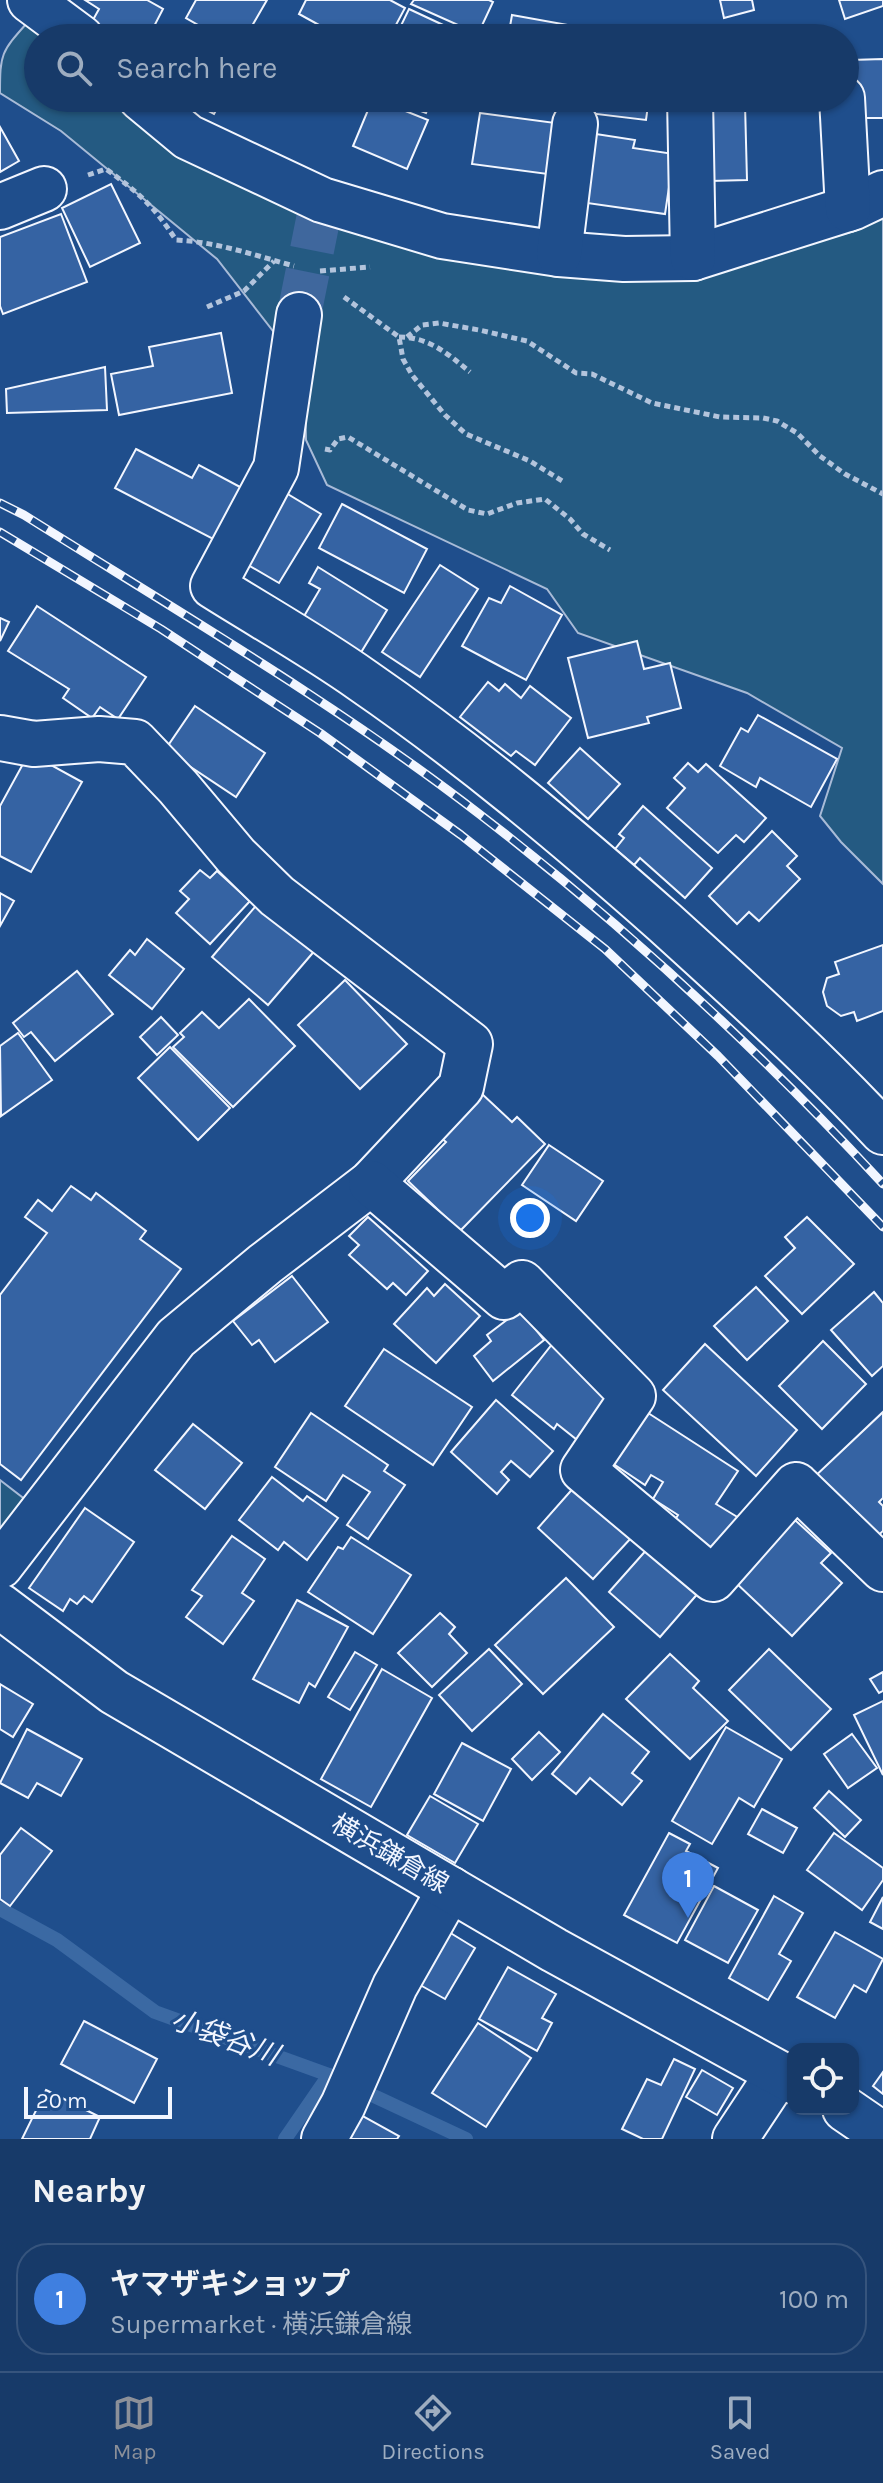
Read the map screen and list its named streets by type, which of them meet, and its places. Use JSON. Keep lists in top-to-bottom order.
{
  "streets": {
    "street": ["横浜鎌倉線"]
  },
  "water": ["小袋谷川"],
  "scale_bar": "20 m",
  "page": {
    "search": "Search here",
    "pins": "1",
    "scale": "20 m",
    "heading": "Nearby",
    "list": [
      {
        "mark": "1",
        "name": "ヤマザキショップ",
        "note": "Supermarket · 横浜鎌倉線",
        "value": "100 m"
      }
    ],
    "nav": ["Map", "Directions", "Saved"]
  }
}
